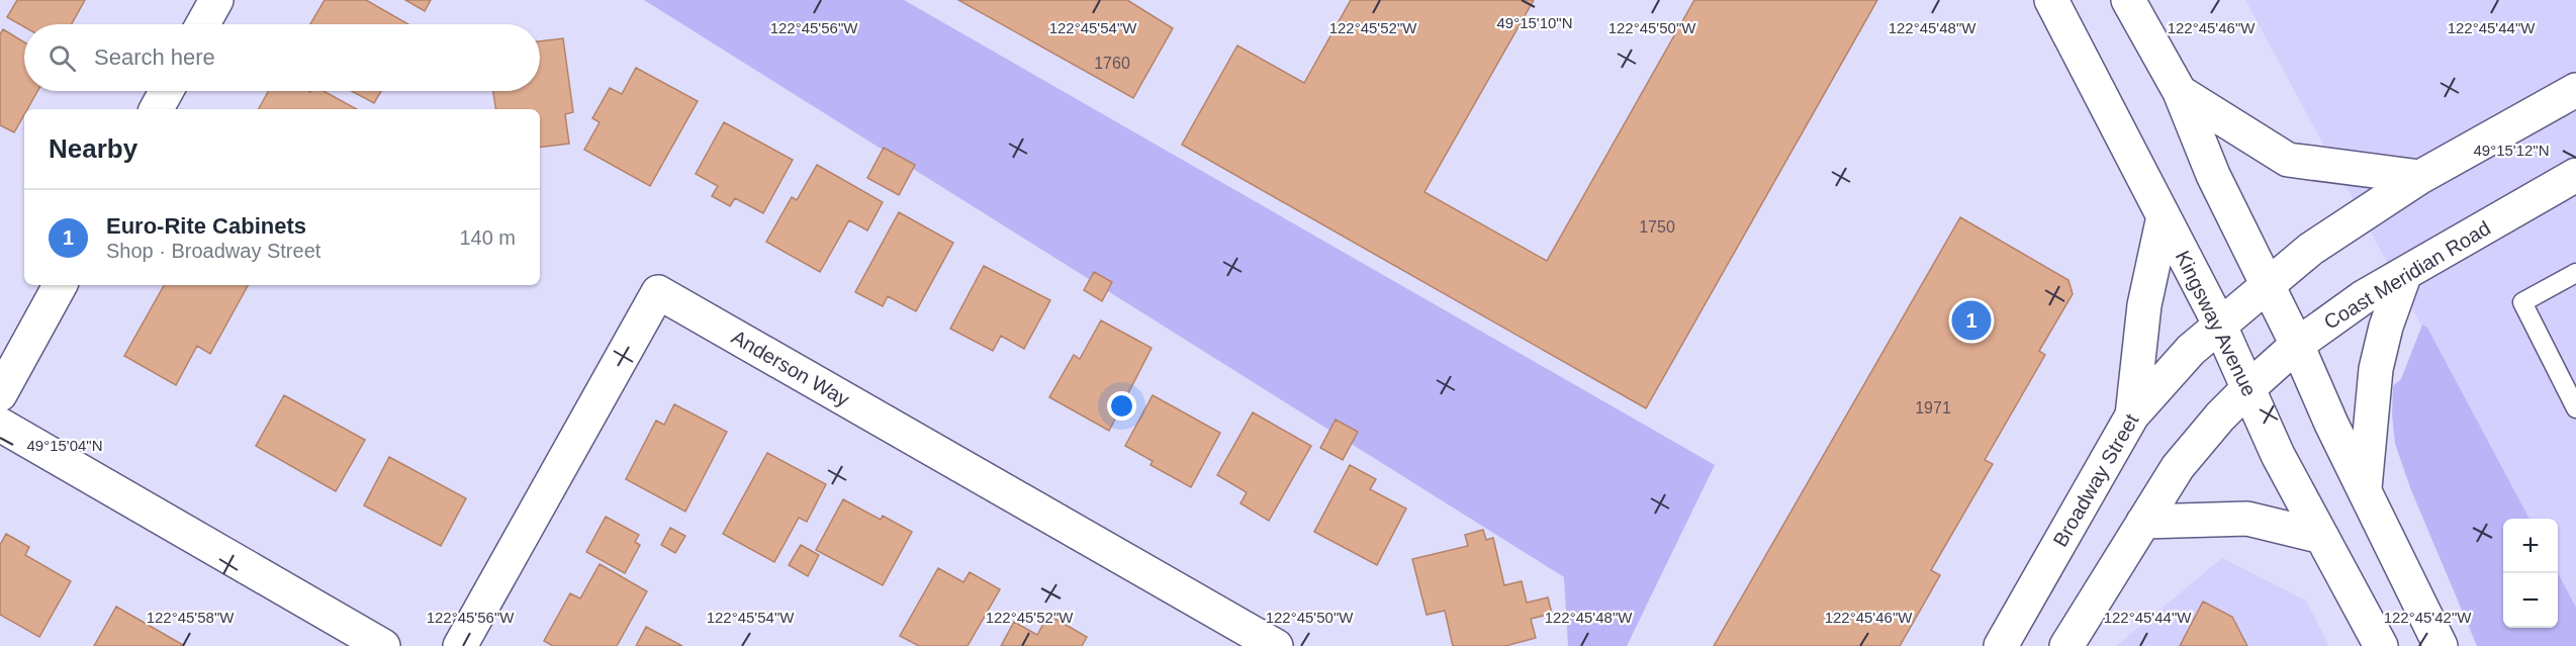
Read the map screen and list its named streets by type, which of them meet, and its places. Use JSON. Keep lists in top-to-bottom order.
{
  "streets": {
    "main road": [
      "Coast Meridian Road",
      "Kingsway Avenue",
      "Anderson Way",
      "Broadway Street"
    ]
  },
  "crossings": [
    ["Coast Meridian Road", "Kingsway Avenue"],
    ["Kingsway Avenue", "Broadway Street"]
  ],
  "house_numbers": ["1760", "1750", "1971"],
  "page": {
    "search": "Search here",
    "heading": "Nearby",
    "list": [
      {
        "mark": "1",
        "name": "Euro-Rite Cabinets",
        "note": "Shop · Broadway Street",
        "value": "140 m"
      }
    ],
    "pins": "1",
    "map_buttons": ["+", "−"]
  },
  "coordinates": [
    "49°15'10\"N",
    "122°45'56\"W",
    "122°45'54\"W",
    "122°45'52\"W",
    "122°45'50\"W",
    "122°45'48\"W",
    "122°45'46\"W",
    "122°45'44\"W",
    "49°15'12\"N",
    "49°15'04\"N",
    "122°45'58\"W",
    "122°45'42\"W"
  ]
}
